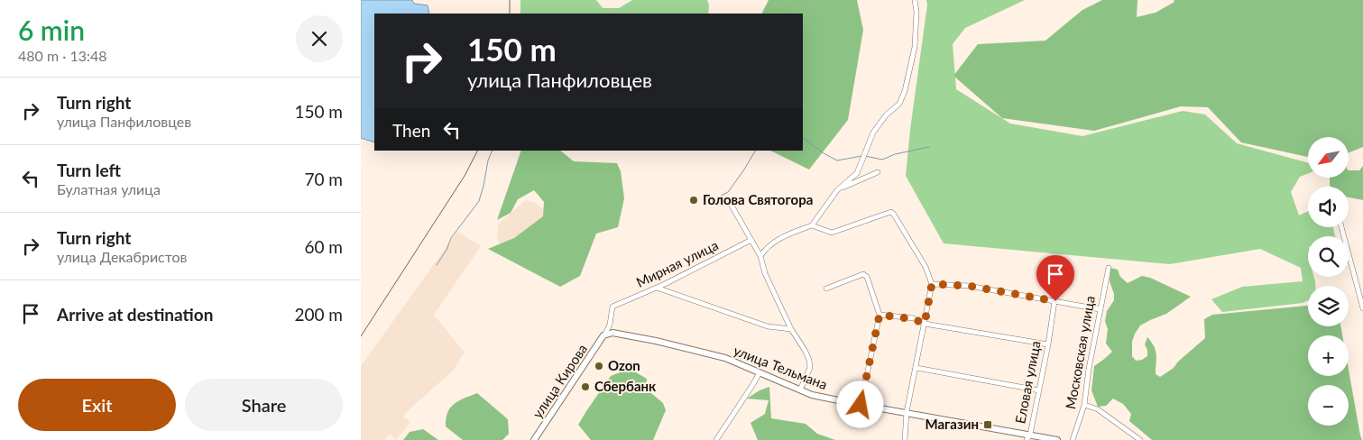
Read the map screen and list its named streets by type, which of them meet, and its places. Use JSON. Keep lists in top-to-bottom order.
{
  "streets": {
    "street": [
      "Мирная улица",
      "Московская улица",
      "улица Тельмана",
      "улица Кирова",
      "Еловая улица"
    ]
  },
  "crossings": [
    ["Мирная улица", "улица Тельмана"],
    ["Мирная улица", "улица Кирова"],
    ["улица Тельмана", "улица Кирова"],
    ["улица Тельмана", "Еловая улица"]
  ],
  "places": {
    "other": ["Голова Святогора", "Ozon", "Сбербанк"],
    "transit": ["Магазин"]
  },
  "north": "bottom left",
  "page": {
    "heading": ["6 min", "480 m · 13:48"],
    "turn": ["150 m", "улица Панфиловцев"],
    "list": [
      {
        "name": "Turn right",
        "note": "улица Панфиловцев",
        "value": "150 m"
      },
      {
        "name": "Turn left",
        "note": "Булатная улица",
        "value": "70 m"
      },
      {
        "name": "Turn right",
        "note": "улица Декабристов",
        "value": "60 m"
      },
      {
        "name": "Arrive at destination",
        "value": "200 m"
      }
    ],
    "then": "Then",
    "map_buttons": ["+", "−"],
    "buttons": ["Exit", "Share"]
  }
}
